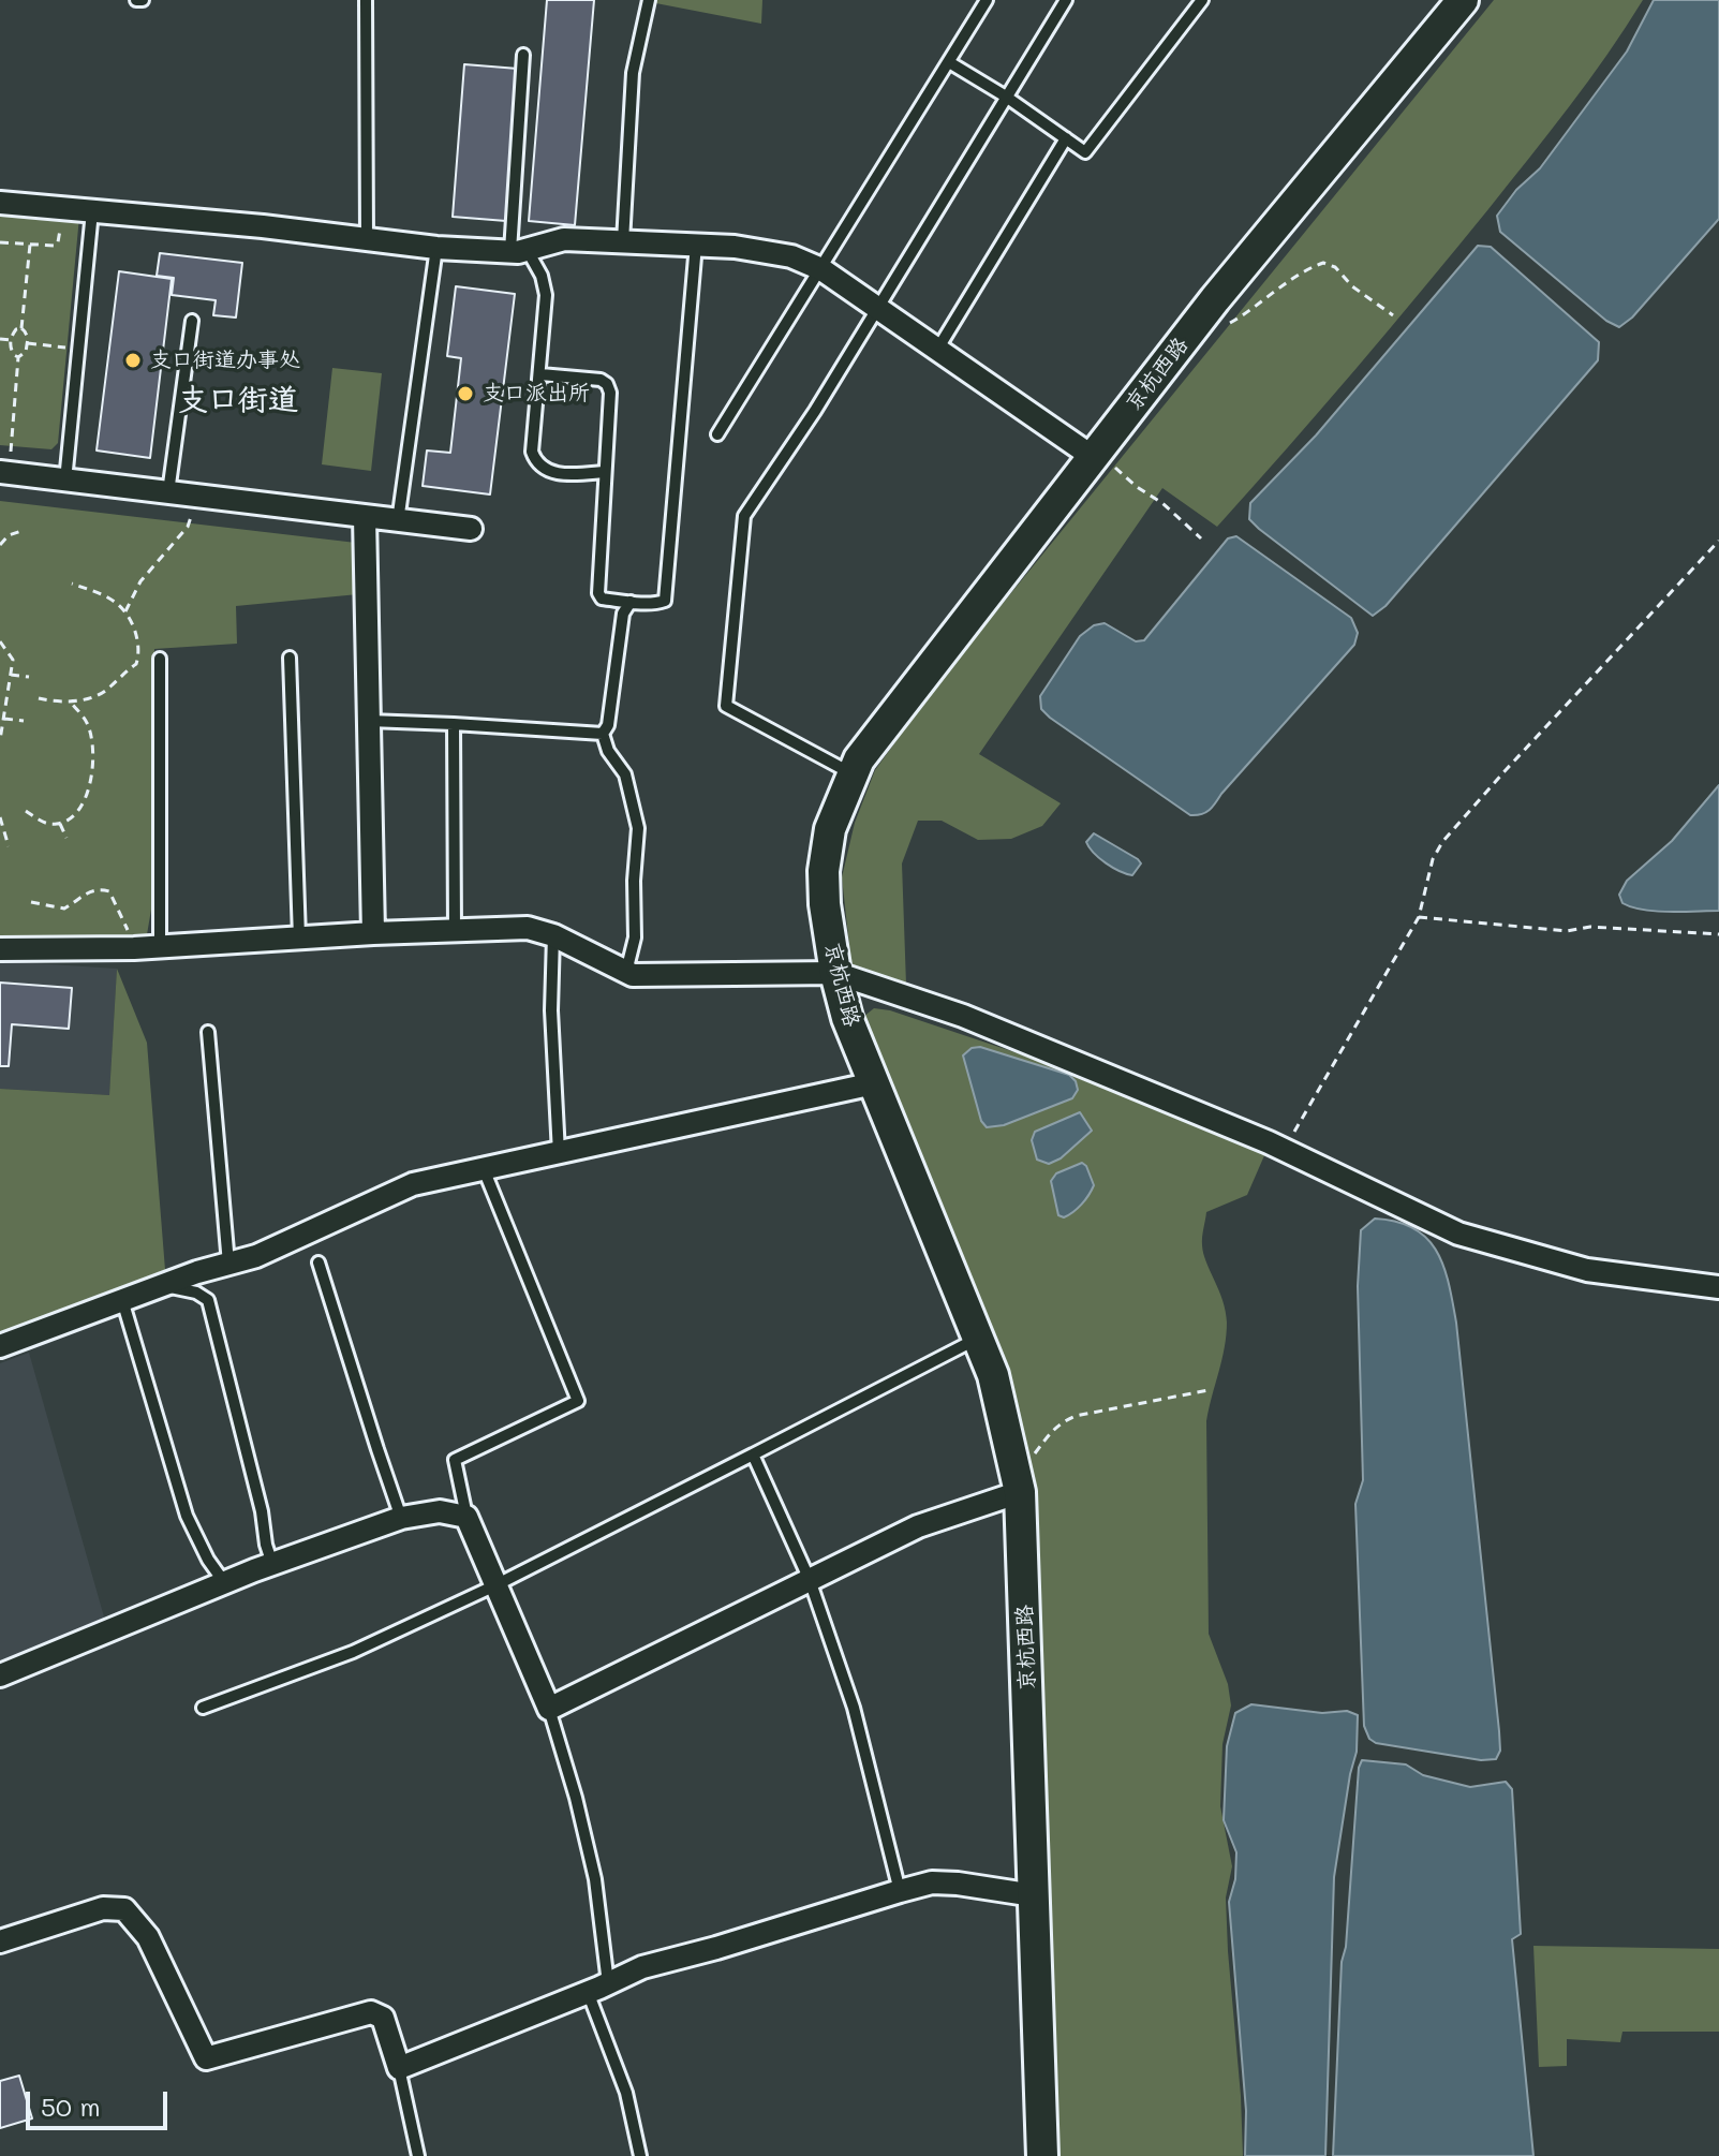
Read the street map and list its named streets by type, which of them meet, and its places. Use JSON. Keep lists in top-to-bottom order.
{
  "streets": {
    "main road": ["京杭西路"]
  },
  "districts": ["支口街道"],
  "places": ["支口街道办事处", "支口派出所"],
  "scale_bar": "50 m"
}
